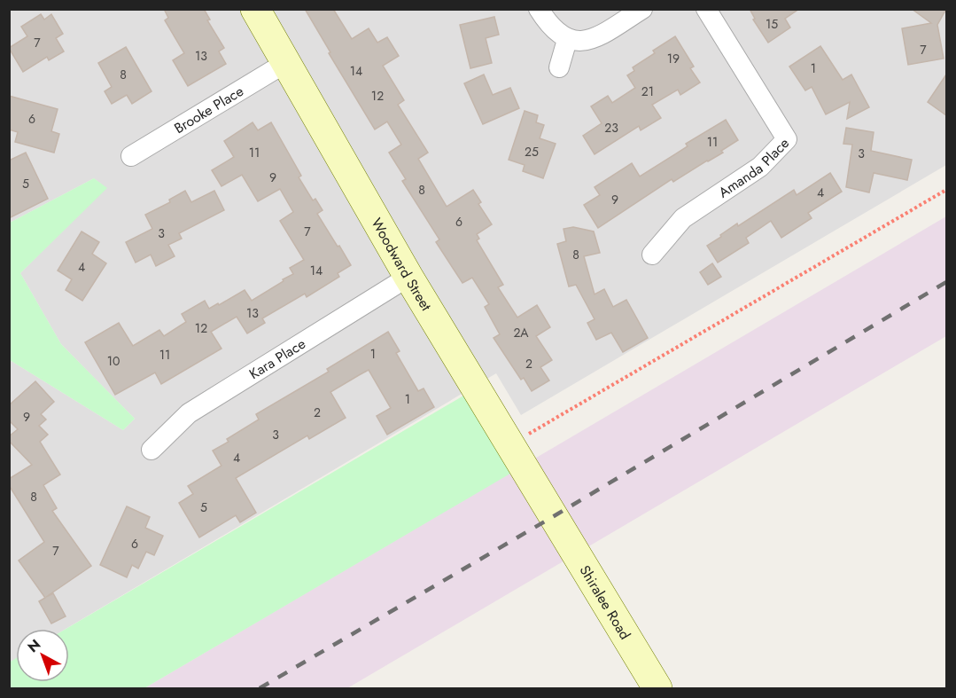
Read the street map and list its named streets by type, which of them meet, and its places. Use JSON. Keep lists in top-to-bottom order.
{
  "streets": {
    "street": [
      "Brooke Place",
      "Amanda Place",
      "Woodward Street",
      "Kara Place",
      "Shiralee Road"
    ]
  },
  "crossings": [
    ["Brooke Place", "Woodward Street"],
    ["Woodward Street", "Kara Place"],
    ["Woodward Street", "Shiralee Road"]
  ],
  "house_numbers": [
    "15",
    "7",
    "7",
    "13",
    "19",
    "1",
    "14",
    "8",
    "21",
    "12",
    "6",
    "23",
    "11",
    "25",
    "11",
    "3",
    "9",
    "5",
    "8",
    "4",
    "9",
    "6",
    "7",
    "3",
    "8",
    "4",
    "14",
    "13",
    "12",
    "2A",
    "1",
    "11",
    "10",
    "2",
    "1",
    "2",
    "9",
    "3",
    "4",
    "8",
    "5",
    "6",
    "7"
  ],
  "north": "top left"
}
